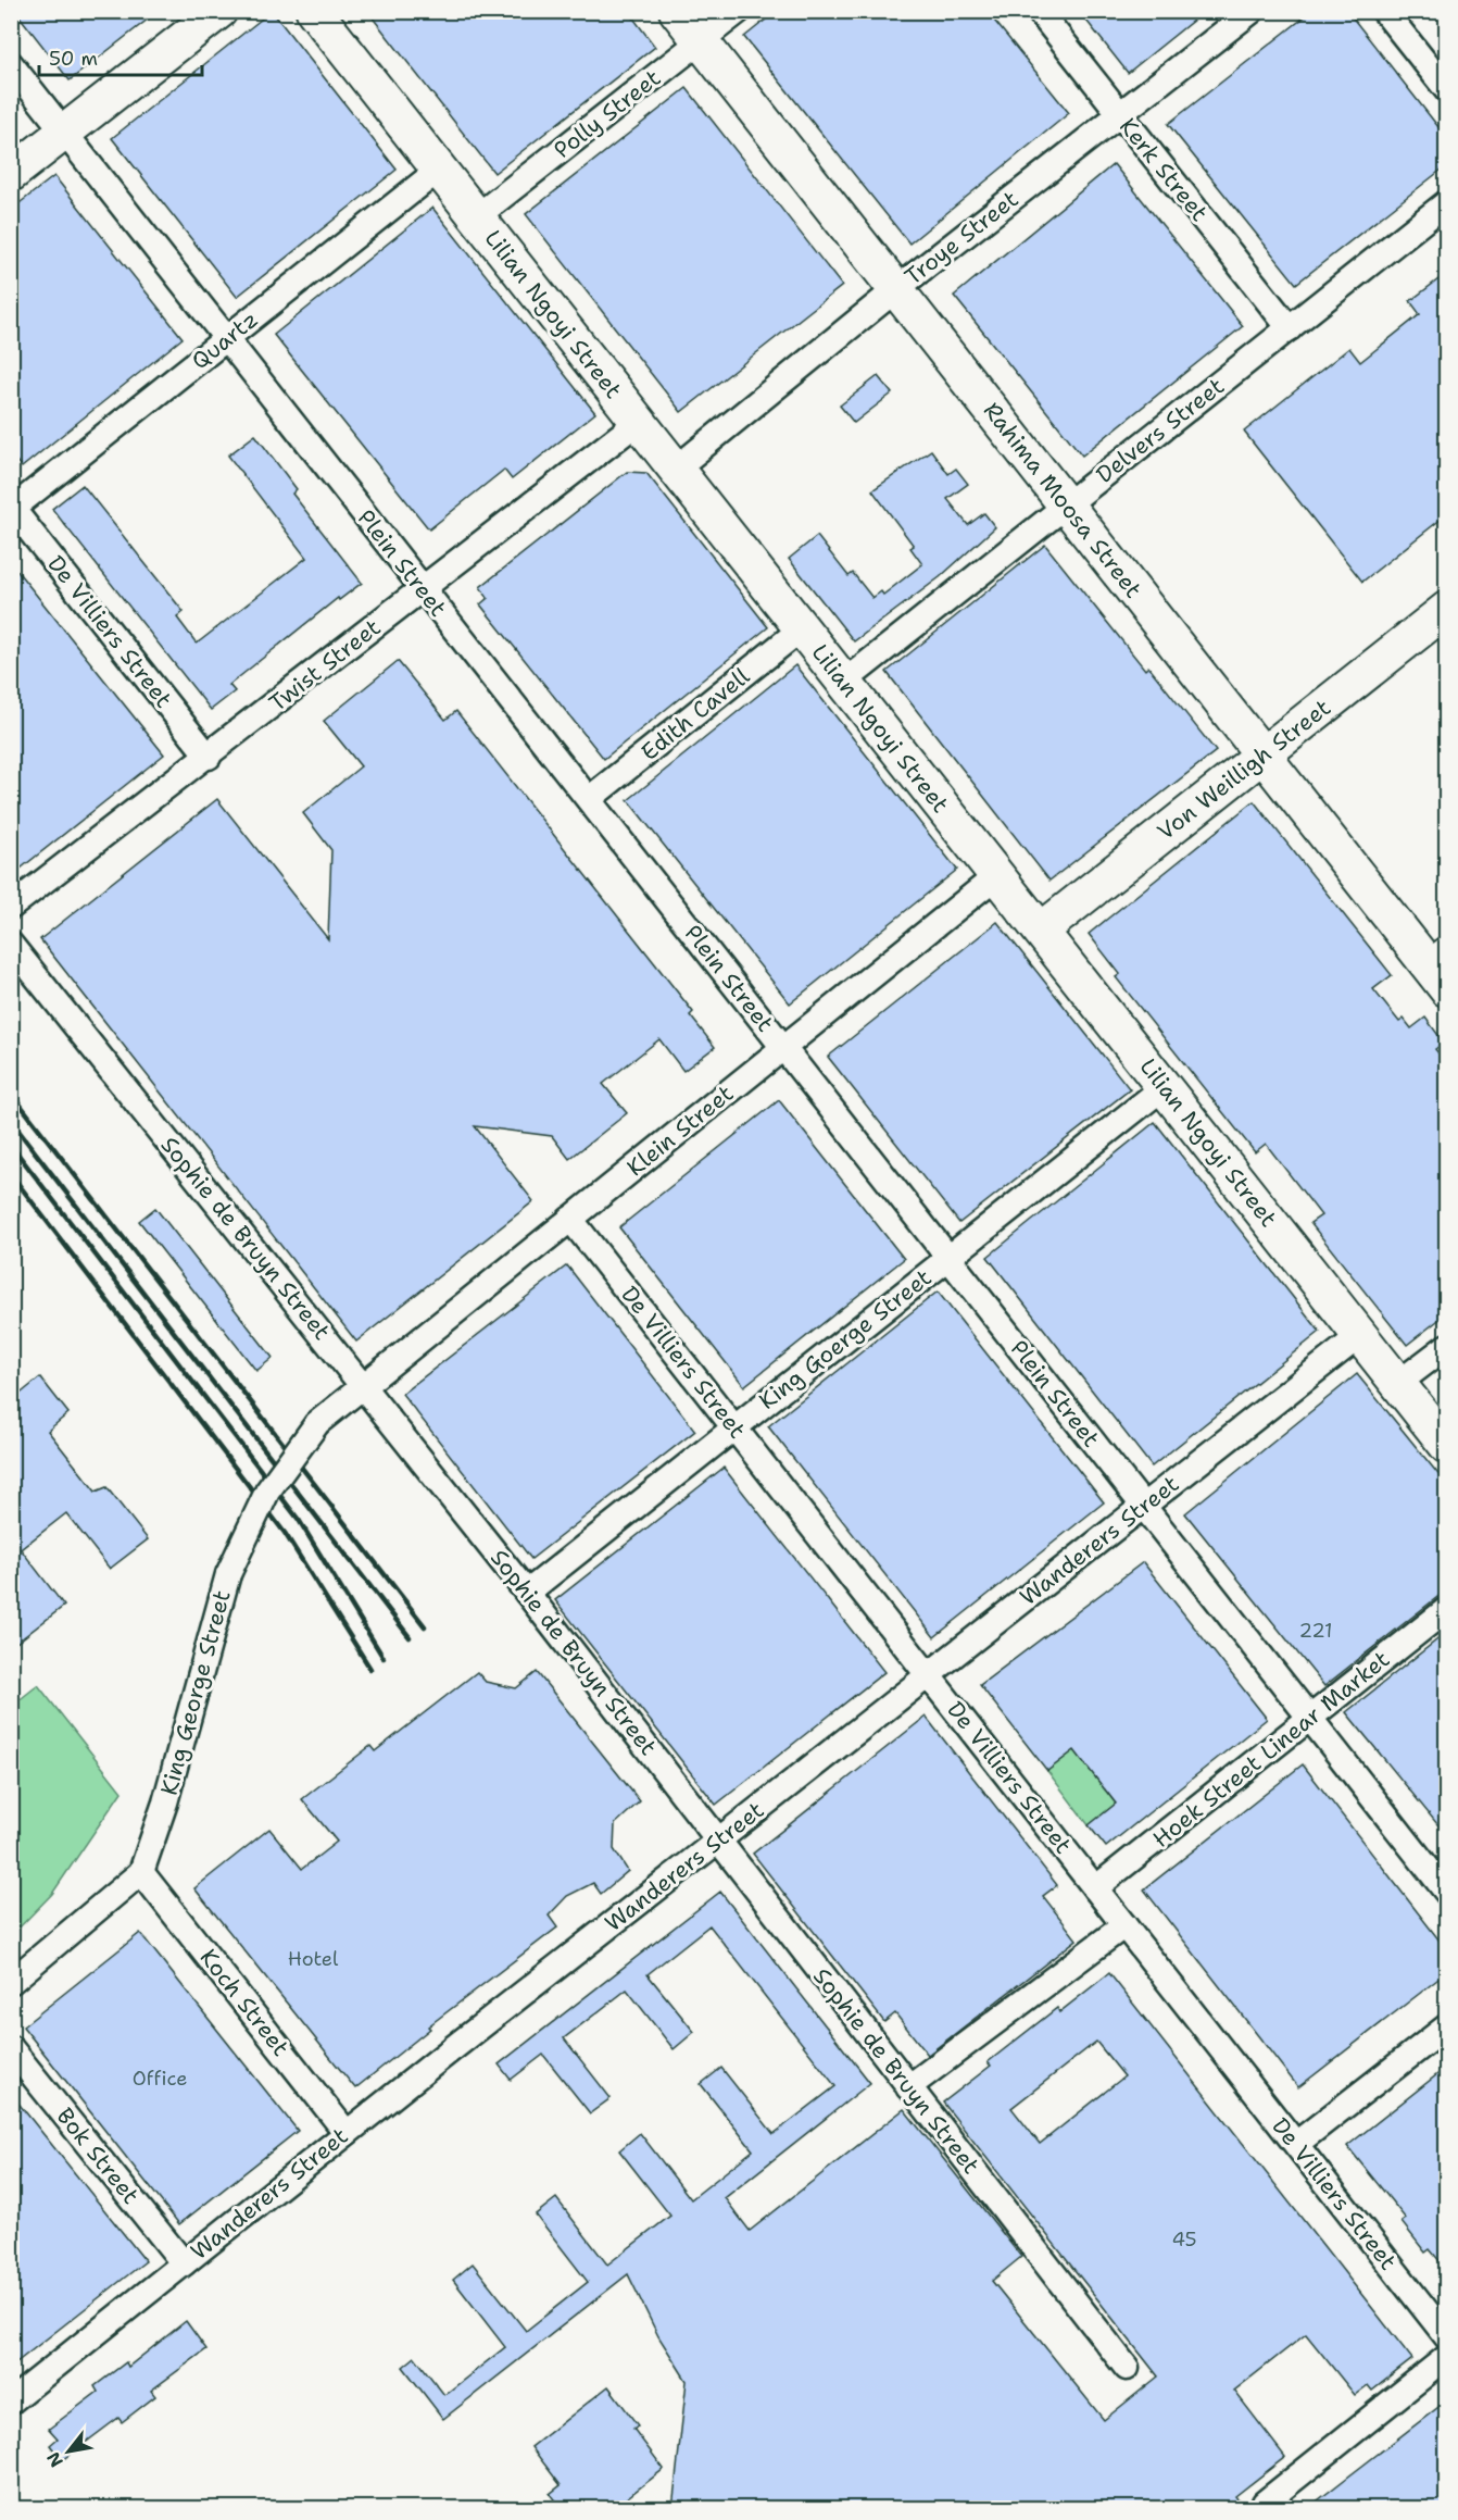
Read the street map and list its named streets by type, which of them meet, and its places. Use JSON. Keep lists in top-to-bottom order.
{
  "streets": {
    "street": [
      "Polly Street",
      "Kerk Street",
      "Troye Street",
      "Lilian Ngoyi Street",
      "Quartz",
      "Delvers Street",
      "Rahima Moosa Street",
      "Plein Street",
      "De Villiers Street",
      "Twist Street",
      "Edith Cavell",
      "Von Weilligh Street",
      "Klein Street",
      "Sophie de Bruyn Street",
      "King Goerge Street",
      "Wanderers Street",
      "King George Street",
      "Hoek Street Linear Market",
      "Koch Street",
      "Bok Street"
    ]
  },
  "crossings": [
    ["Polly Street", "Lilian Ngoyi Street"],
    ["Polly Street", "Rahima Moosa Street"],
    ["Kerk Street", "Troye Street"],
    ["Kerk Street", "Delvers Street"],
    ["Troye Street", "Lilian Ngoyi Street"],
    ["Troye Street", "Rahima Moosa Street"],
    ["Lilian Ngoyi Street", "Quartz"],
    ["Lilian Ngoyi Street", "Delvers Street"],
    ["Lilian Ngoyi Street", "Twist Street"],
    ["Lilian Ngoyi Street", "Edith Cavell"],
    ["Lilian Ngoyi Street", "Von Weilligh Street"],
    ["Lilian Ngoyi Street", "Klein Street"],
    ["Lilian Ngoyi Street", "King Goerge Street"],
    ["Lilian Ngoyi Street", "Wanderers Street"],
    ["Quartz", "Plein Street"],
    ["Quartz", "De Villiers Street"],
    ["Delvers Street", "Rahima Moosa Street"],
    ["Rahima Moosa Street", "Von Weilligh Street"],
    ["Plein Street", "Twist Street"],
    ["Plein Street", "Edith Cavell"],
    ["Plein Street", "Klein Street"],
    ["Plein Street", "King Goerge Street"],
    ["Plein Street", "Wanderers Street"],
    ["Plein Street", "Hoek Street Linear Market"],
    ["De Villiers Street", "Twist Street"],
    ["De Villiers Street", "Klein Street"],
    ["De Villiers Street", "King Goerge Street"],
    ["De Villiers Street", "Wanderers Street"],
    ["De Villiers Street", "Hoek Street Linear Market"],
    ["Klein Street", "Sophie de Bruyn Street"],
    ["Klein Street", "King George Street"],
    ["Sophie de Bruyn Street", "King Goerge Street"],
    ["Sophie de Bruyn Street", "Wanderers Street"],
    ["Sophie de Bruyn Street", "King George Street"],
    ["Wanderers Street", "Koch Street"],
    ["Wanderers Street", "Bok Street"],
    ["King George Street", "Koch Street"]
  ],
  "house_numbers": [
    "221",
    "Hotel",
    "Office",
    "45"
  ],
  "scale_bar": "50 m",
  "north": "bottom left"
}
